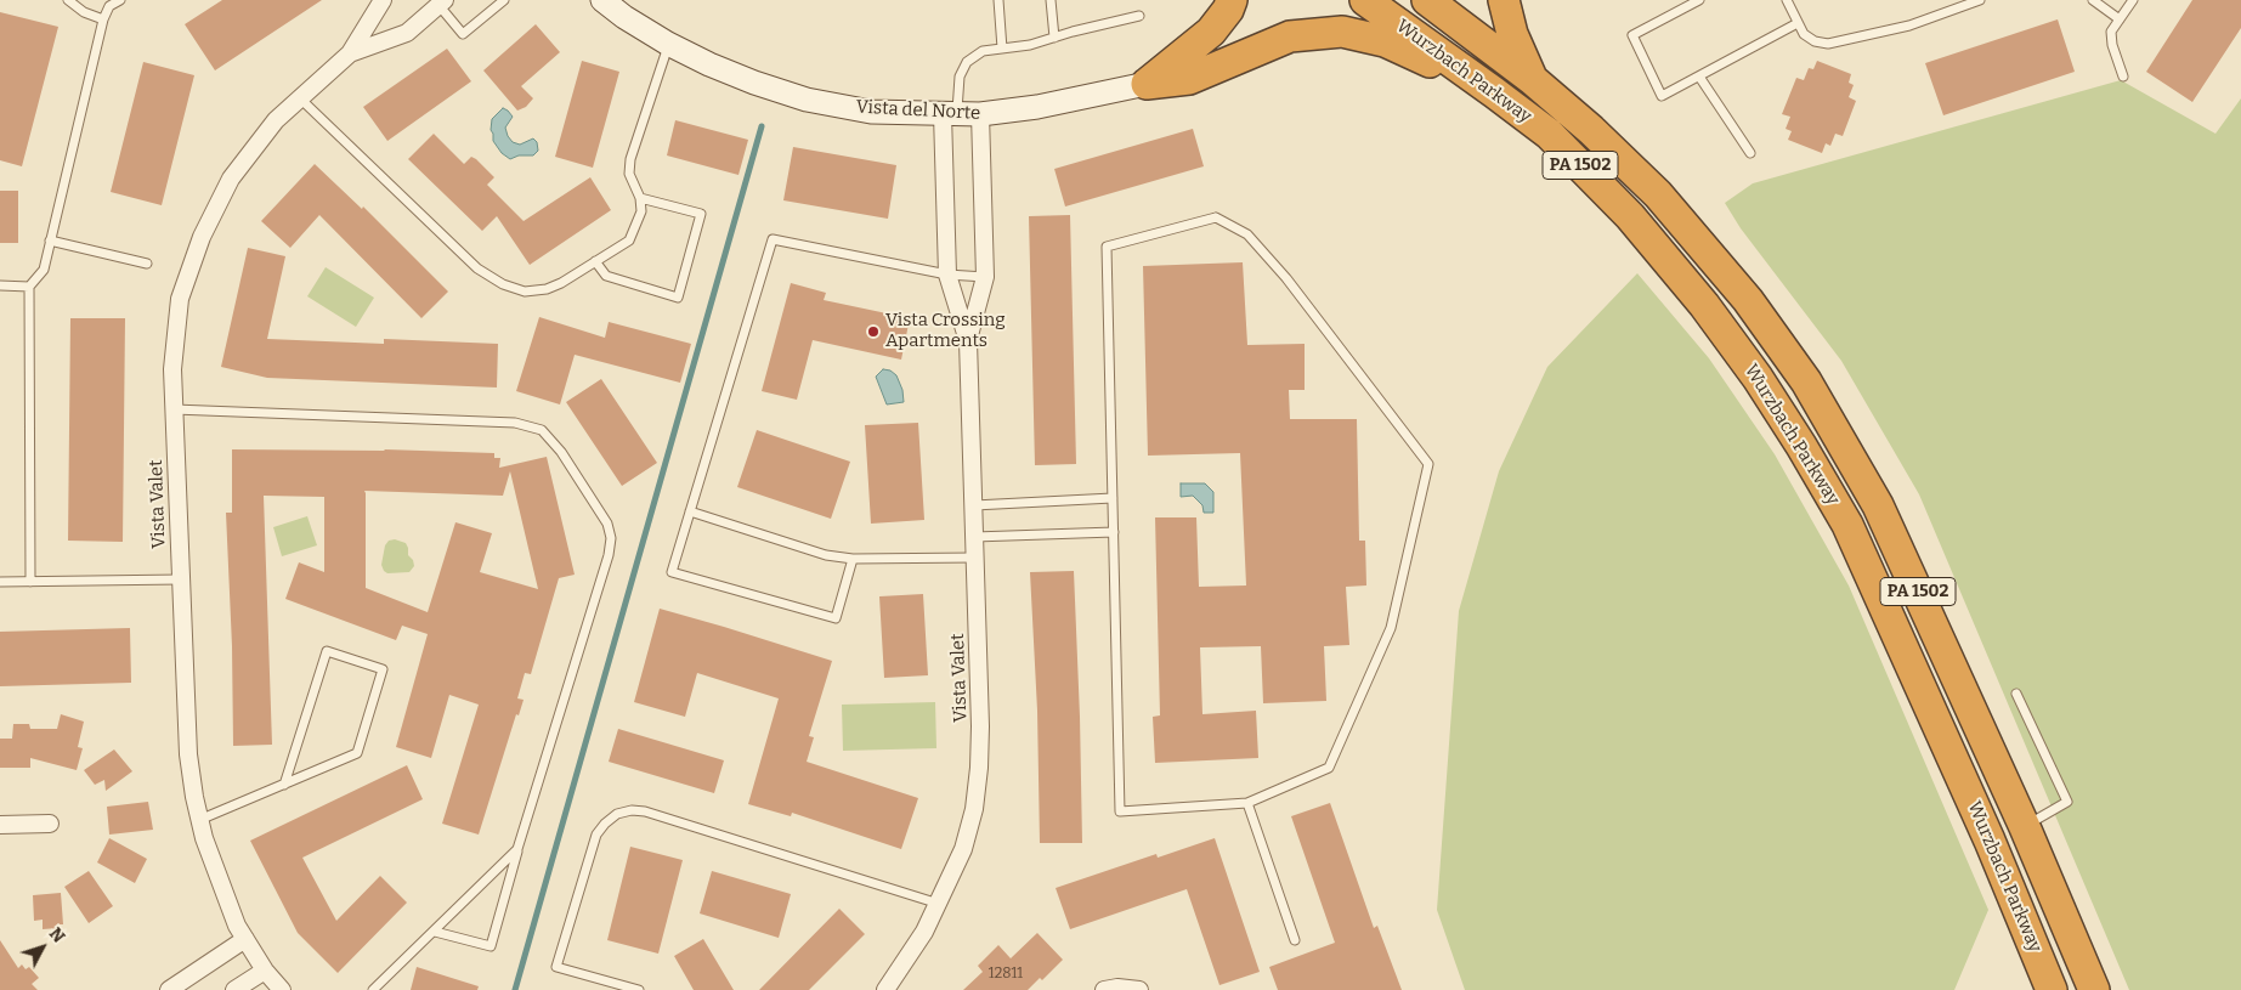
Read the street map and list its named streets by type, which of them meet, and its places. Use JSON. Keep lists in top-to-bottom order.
{
  "streets": {
    "highway": ["Wurzbach Parkway", "PA 1502"],
    "street": ["Vista del Norte", "Vista Valet"]
  },
  "crossings": [
    ["Vista del Norte", "Vista Valet"]
  ],
  "places": ["Vista Crossing Apartments"],
  "house_numbers": ["12811"],
  "north": "top right"
}
